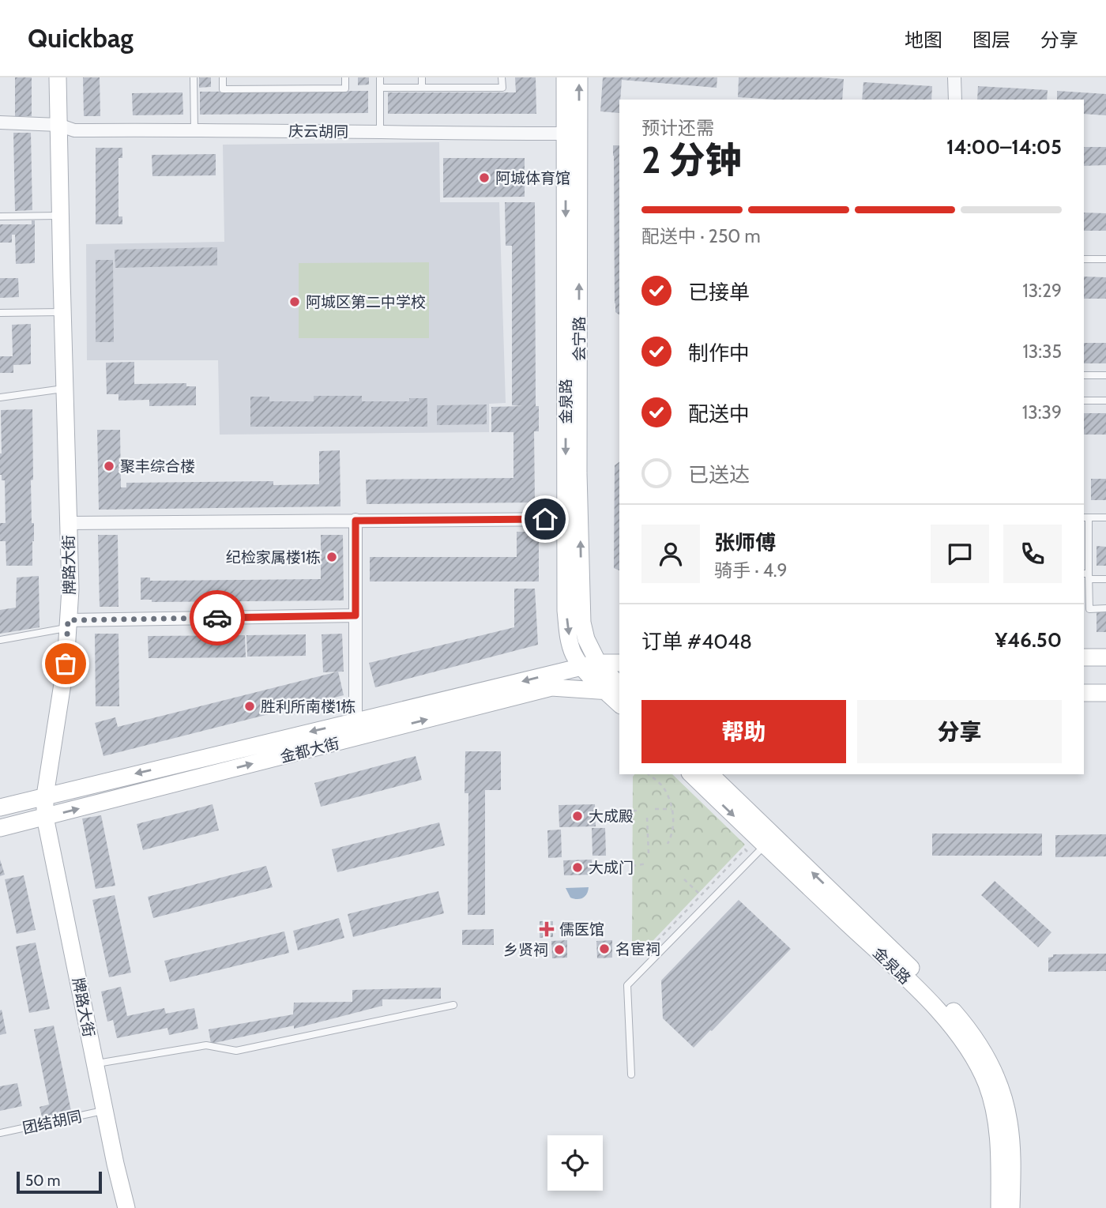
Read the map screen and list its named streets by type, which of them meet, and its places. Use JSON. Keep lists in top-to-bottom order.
{
  "streets": {
    "main road": [
      "会宁路",
      "金泉路",
      "牌路大街",
      "金都大街"
    ],
    "street": ["庆云胡同"],
    "lane": ["团结胡同"]
  },
  "crossings": [
    ["庆云胡同", "会宁路"],
    ["庆云胡同", "金泉路"],
    ["庆云胡同", "牌路大街"],
    ["会宁路", "金泉路"],
    ["会宁路", "金都大街"],
    ["金泉路", "金都大街"],
    ["牌路大街", "金都大街"],
    ["牌路大街", "团结胡同"]
  ],
  "one_way": ["会宁路"],
  "places": {
    "other": [
      "阿城体育馆",
      "阿城区第二中学校",
      "聚丰综合楼",
      "纪检家属楼1栋",
      "胜利所南楼1栋",
      "大成殿",
      "大成门",
      "名宦祠",
      "乡贤祠"
    ],
    "health": ["儒医馆"]
  },
  "scale_bar": "50 m",
  "page": {
    "header": "Quickbag",
    "nav": ["地图", "图层", "分享"],
    "heading": ["2 分钟", "预计还需", "14:00–14:05"],
    "panel": [
      "张师傅",
      "骑手 · 4.9",
      "订单 #4048",
      "¥46.50"
    ],
    "bar": "配送中 · 250 m",
    "list": [
      ["已接单", "13:29"],
      ["制作中", "13:35"],
      ["配送中", "13:39"],
      "已送达"
    ],
    "buttons": ["帮助", "分享"],
    "scale": "50 m"
  }
}
